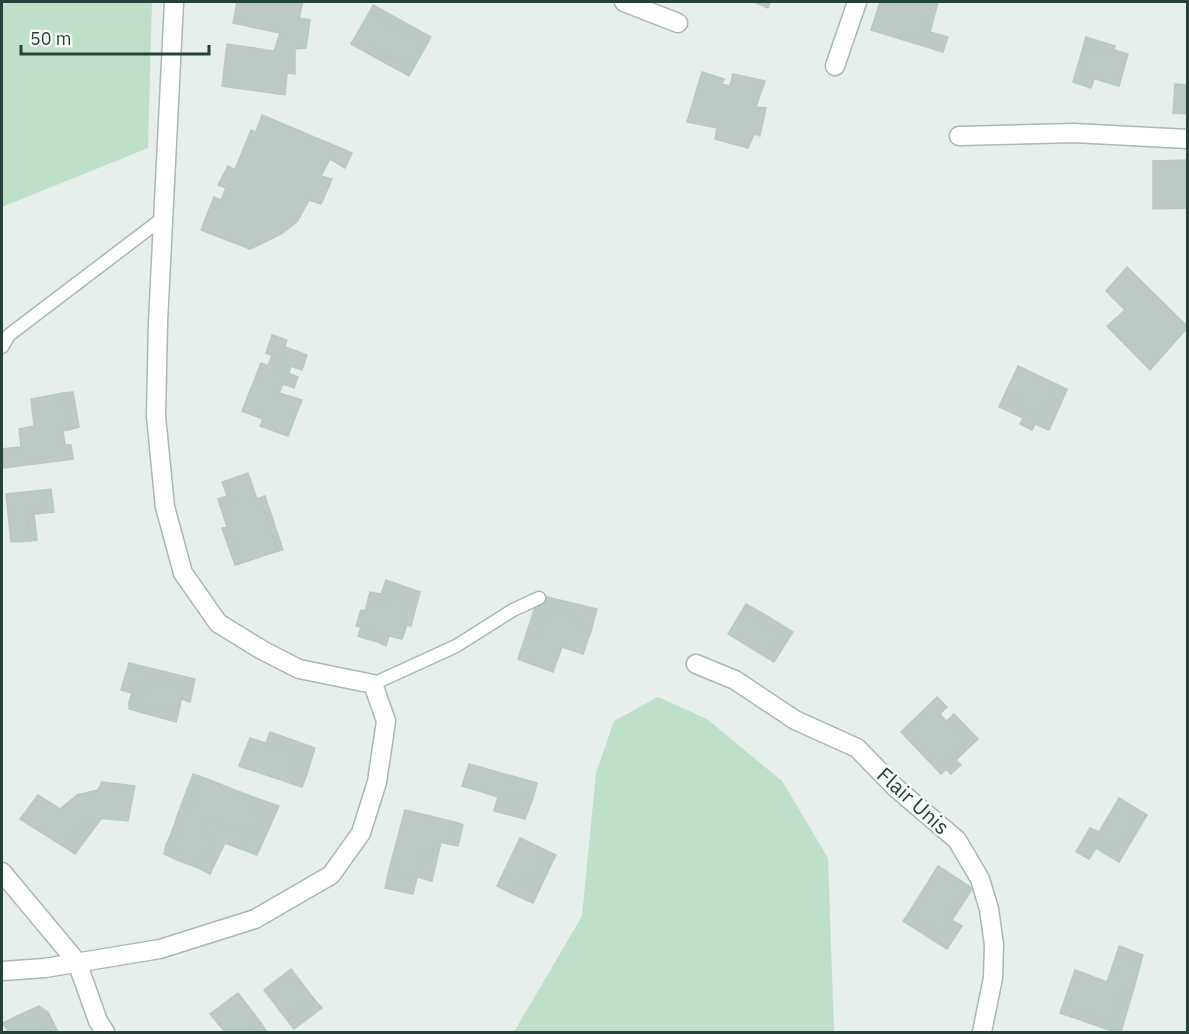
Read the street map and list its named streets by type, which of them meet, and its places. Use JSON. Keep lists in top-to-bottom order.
{
  "streets": {
    "street": ["Flair Unis"]
  },
  "scale_bar": "50 m"
}
